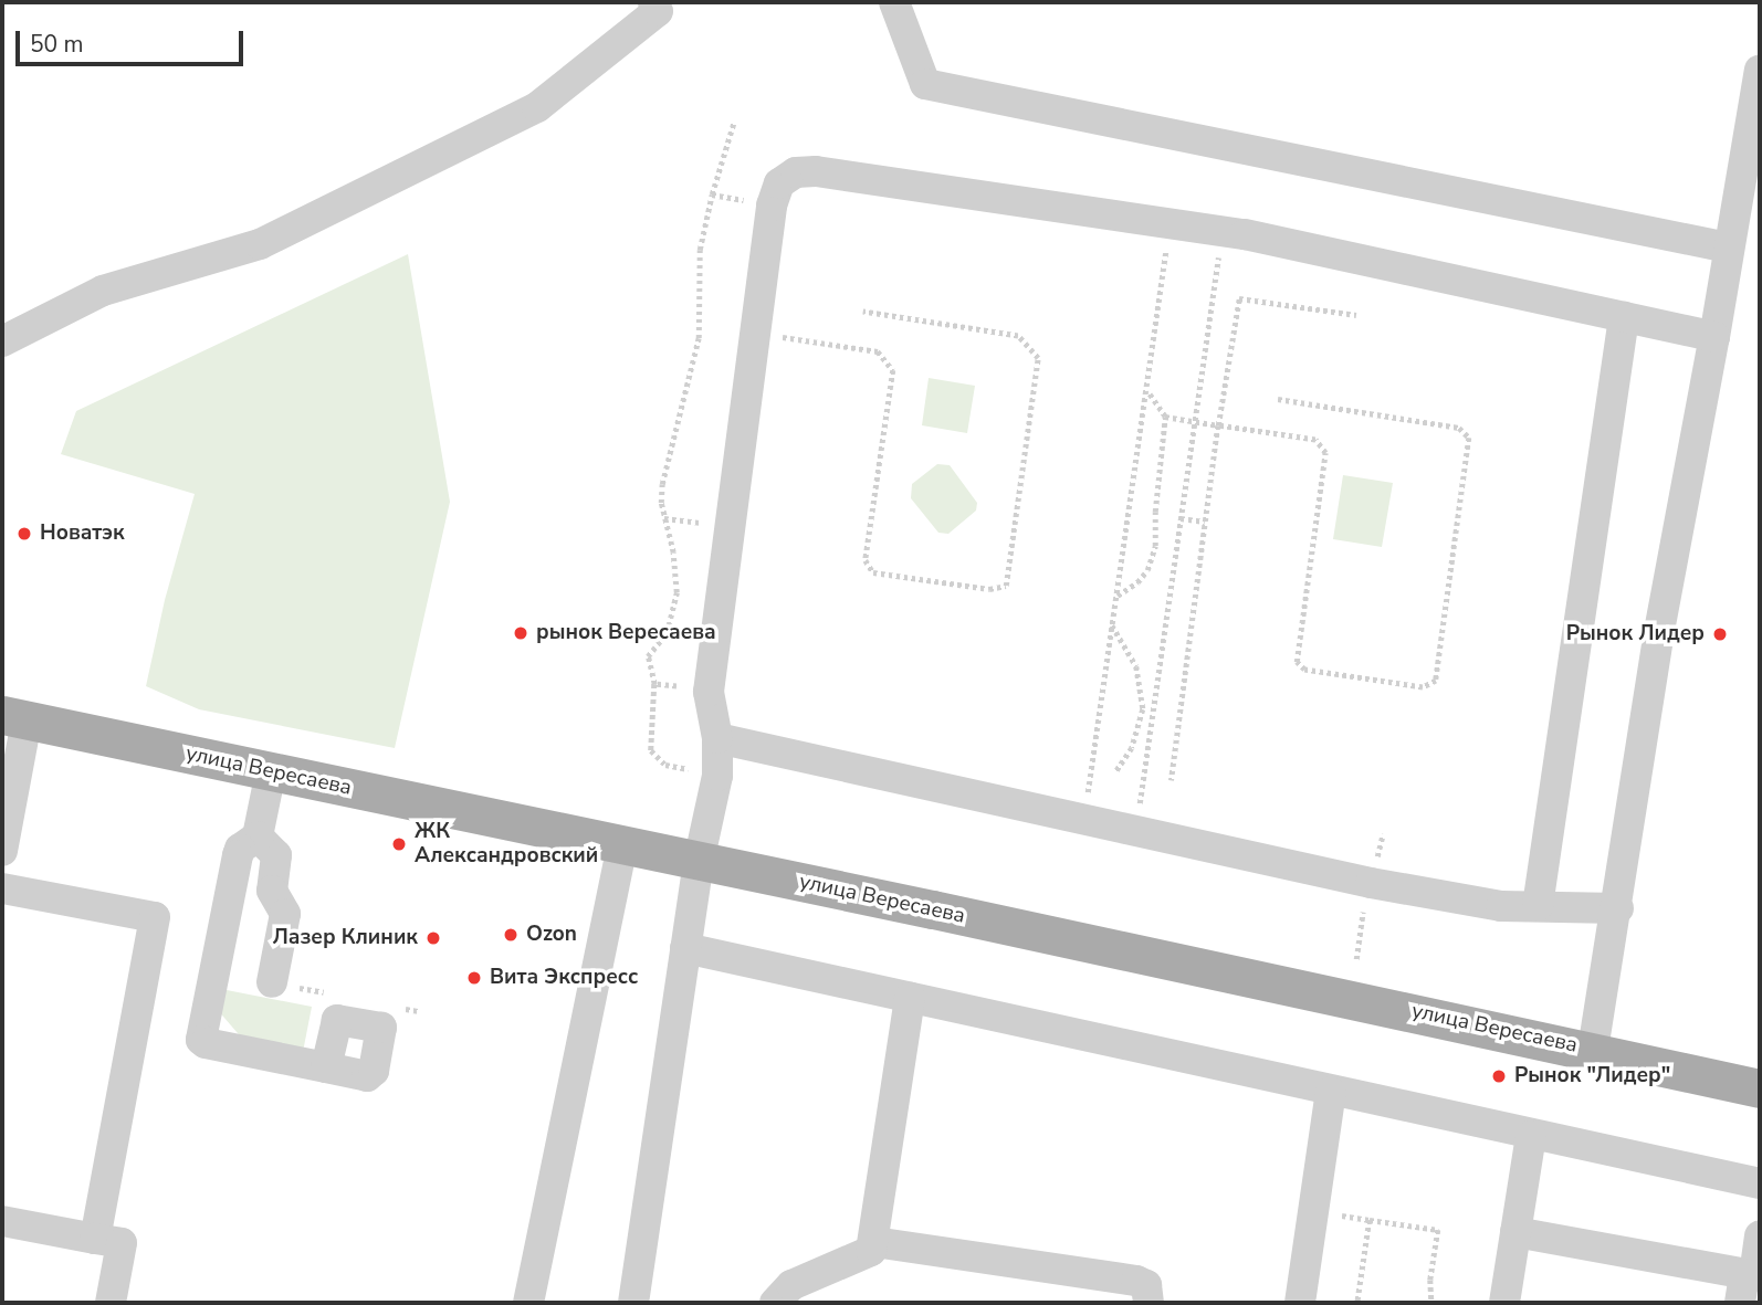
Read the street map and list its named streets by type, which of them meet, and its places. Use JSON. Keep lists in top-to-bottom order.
{
  "streets": {
    "main road": ["улица Вересаева"]
  },
  "places": [
    "Новатэк",
    "рынок Вересаева",
    "Рынок Лидер",
    "ЖК Александровский",
    "Ozon",
    "Лазер Клиник",
    "Вита Экспресс",
    "Рынок \"Лидер\""
  ],
  "scale_bar": "50 m"
}
